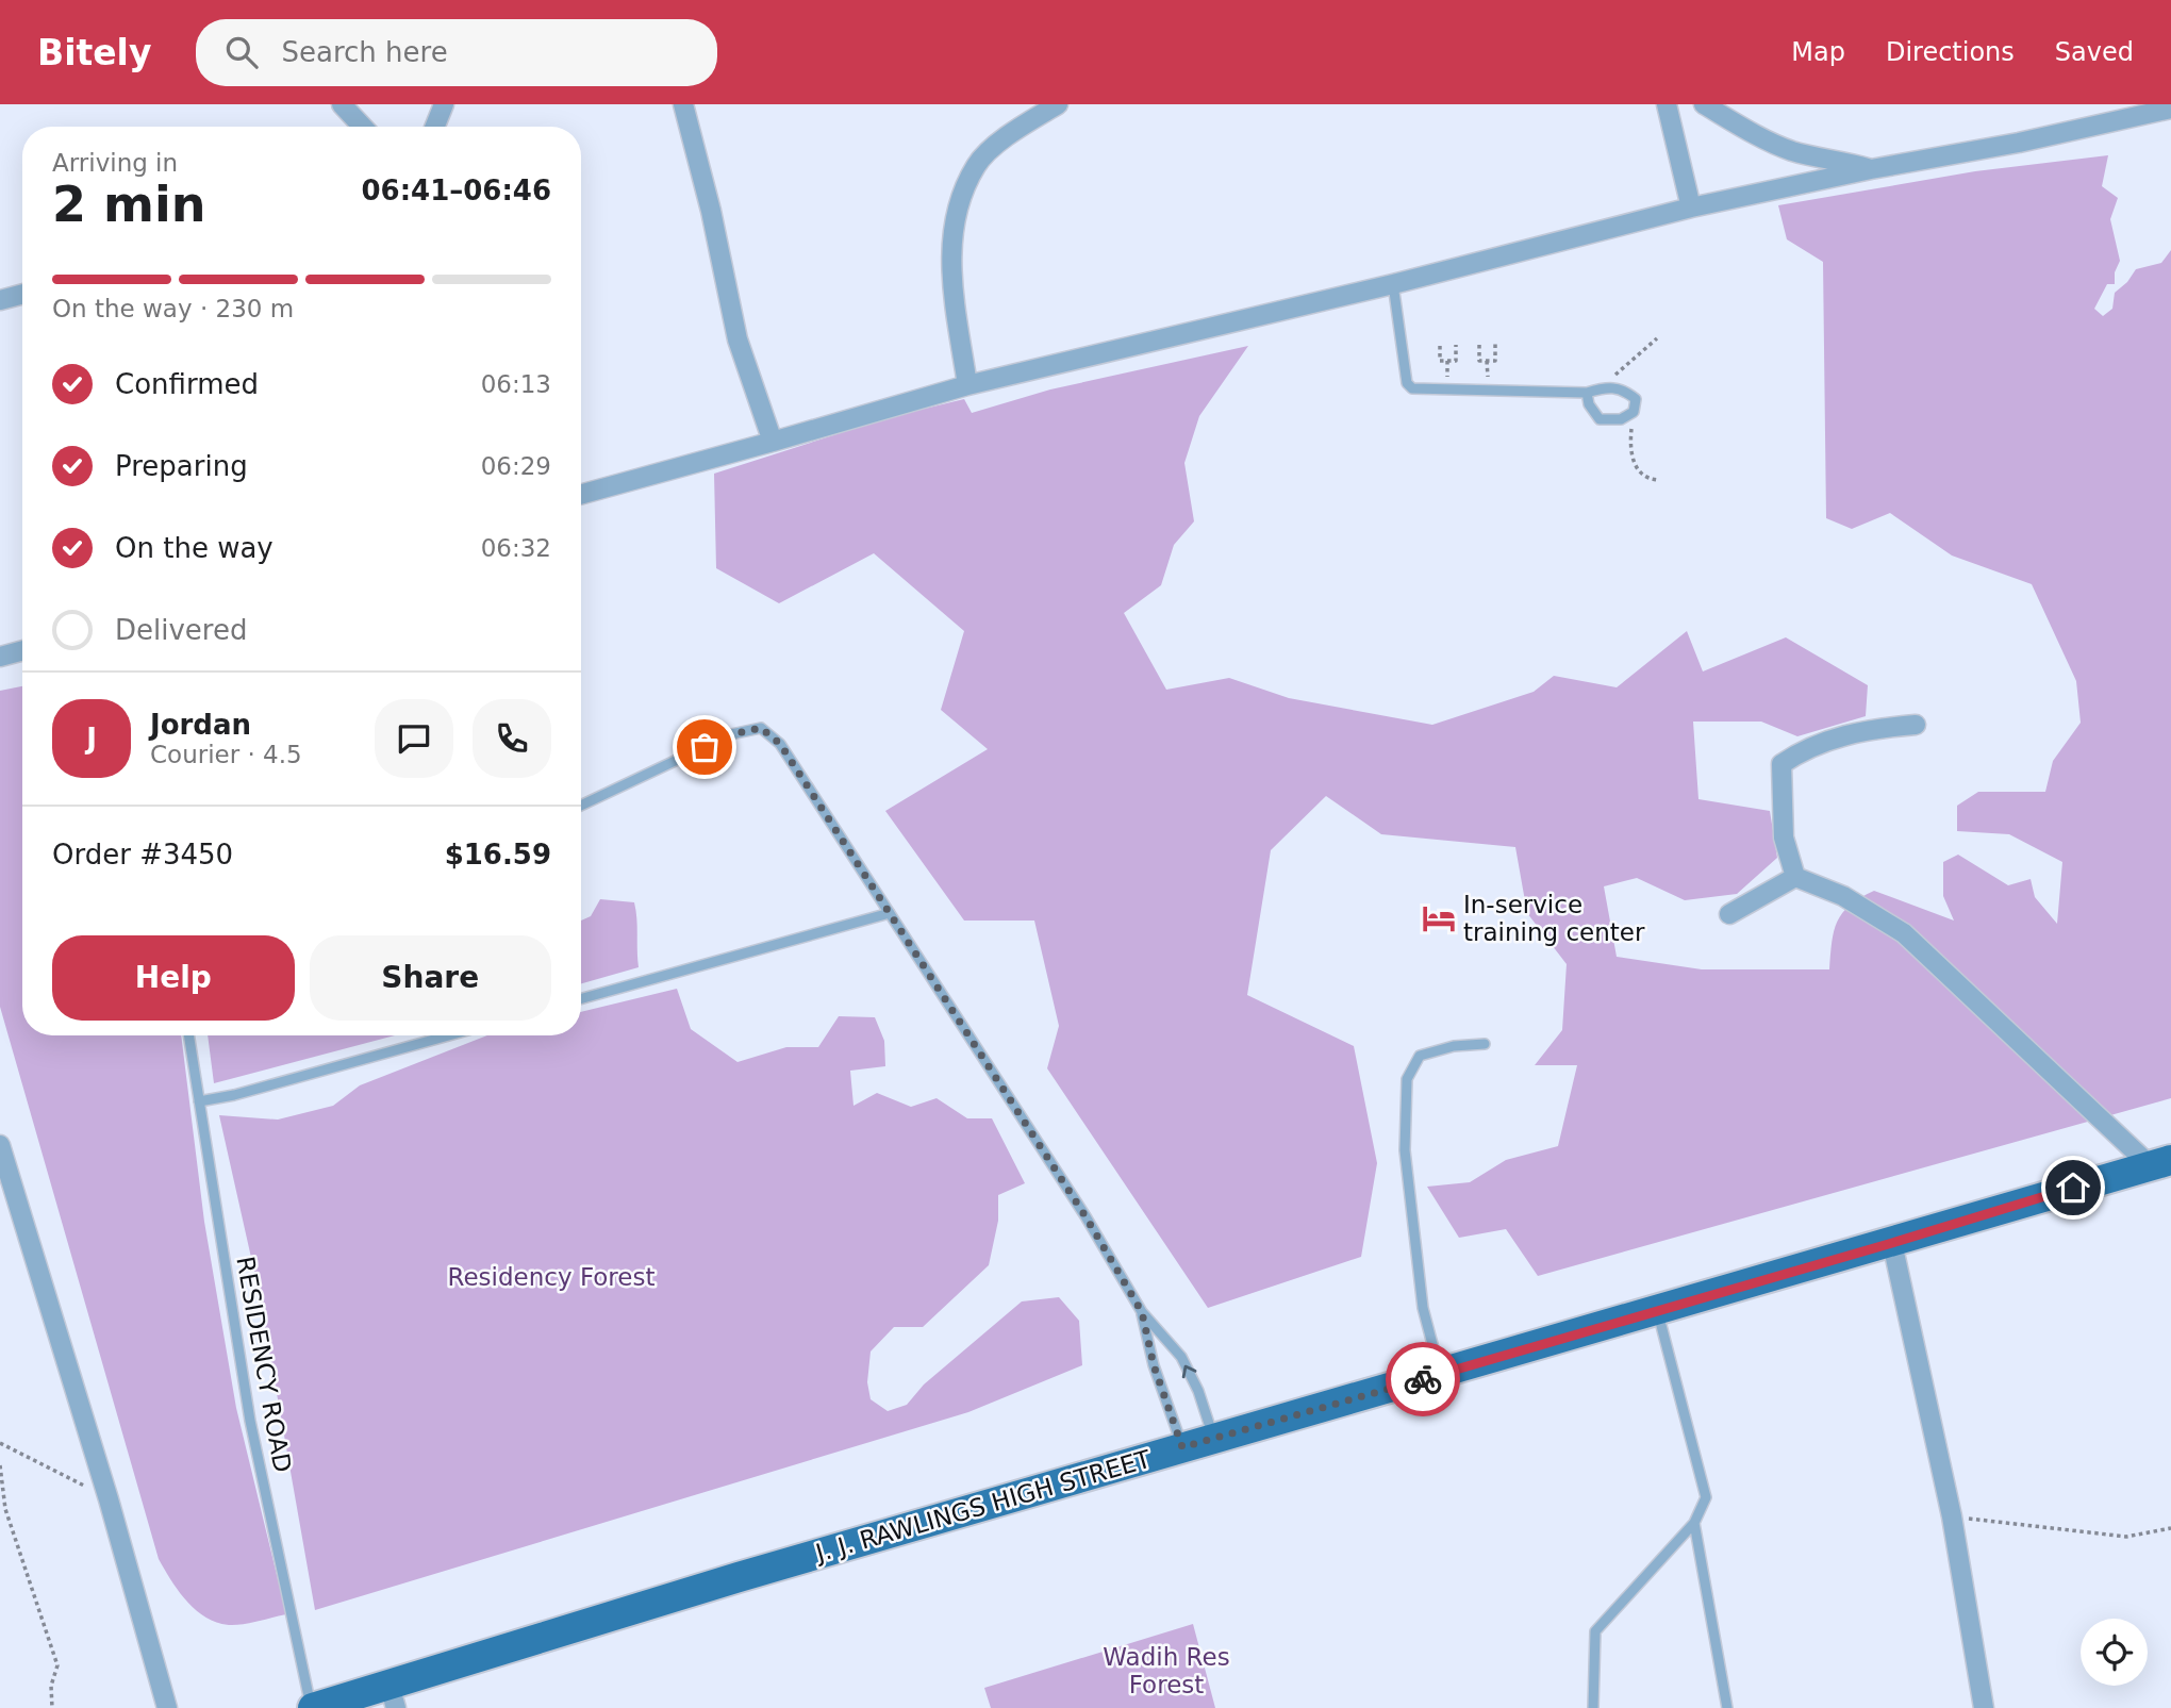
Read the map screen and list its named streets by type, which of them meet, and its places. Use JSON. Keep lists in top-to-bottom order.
{
  "streets": {
    "main road": ["J. J. RAWLINGS HIGH STREET"],
    "lane": ["RESIDENCY ROAD"]
  },
  "crossings": [
    ["RESIDENCY ROAD", "J. J. RAWLINGS HIGH STREET"]
  ],
  "parks": ["Residency Forest", "Wadih Res Forest"],
  "places": {
    "hotel": ["In-service training center"]
  },
  "page": {
    "header": "Bitely",
    "search": "Search here",
    "nav": ["Map", "Directions", "Saved"],
    "heading": ["2 min", "Arriving in", "06:41–06:46"],
    "panel": [
      "Jordan",
      "Courier · 4.5",
      "Order #3450",
      "$16.59"
    ],
    "bar": "On the way · 230 m",
    "list": [
      ["Confirmed", "06:13"],
      ["Preparing", "06:29"],
      ["On the way", "06:32"],
      "Delivered"
    ],
    "round": "J",
    "buttons": ["Help", "Share"]
  }
}
